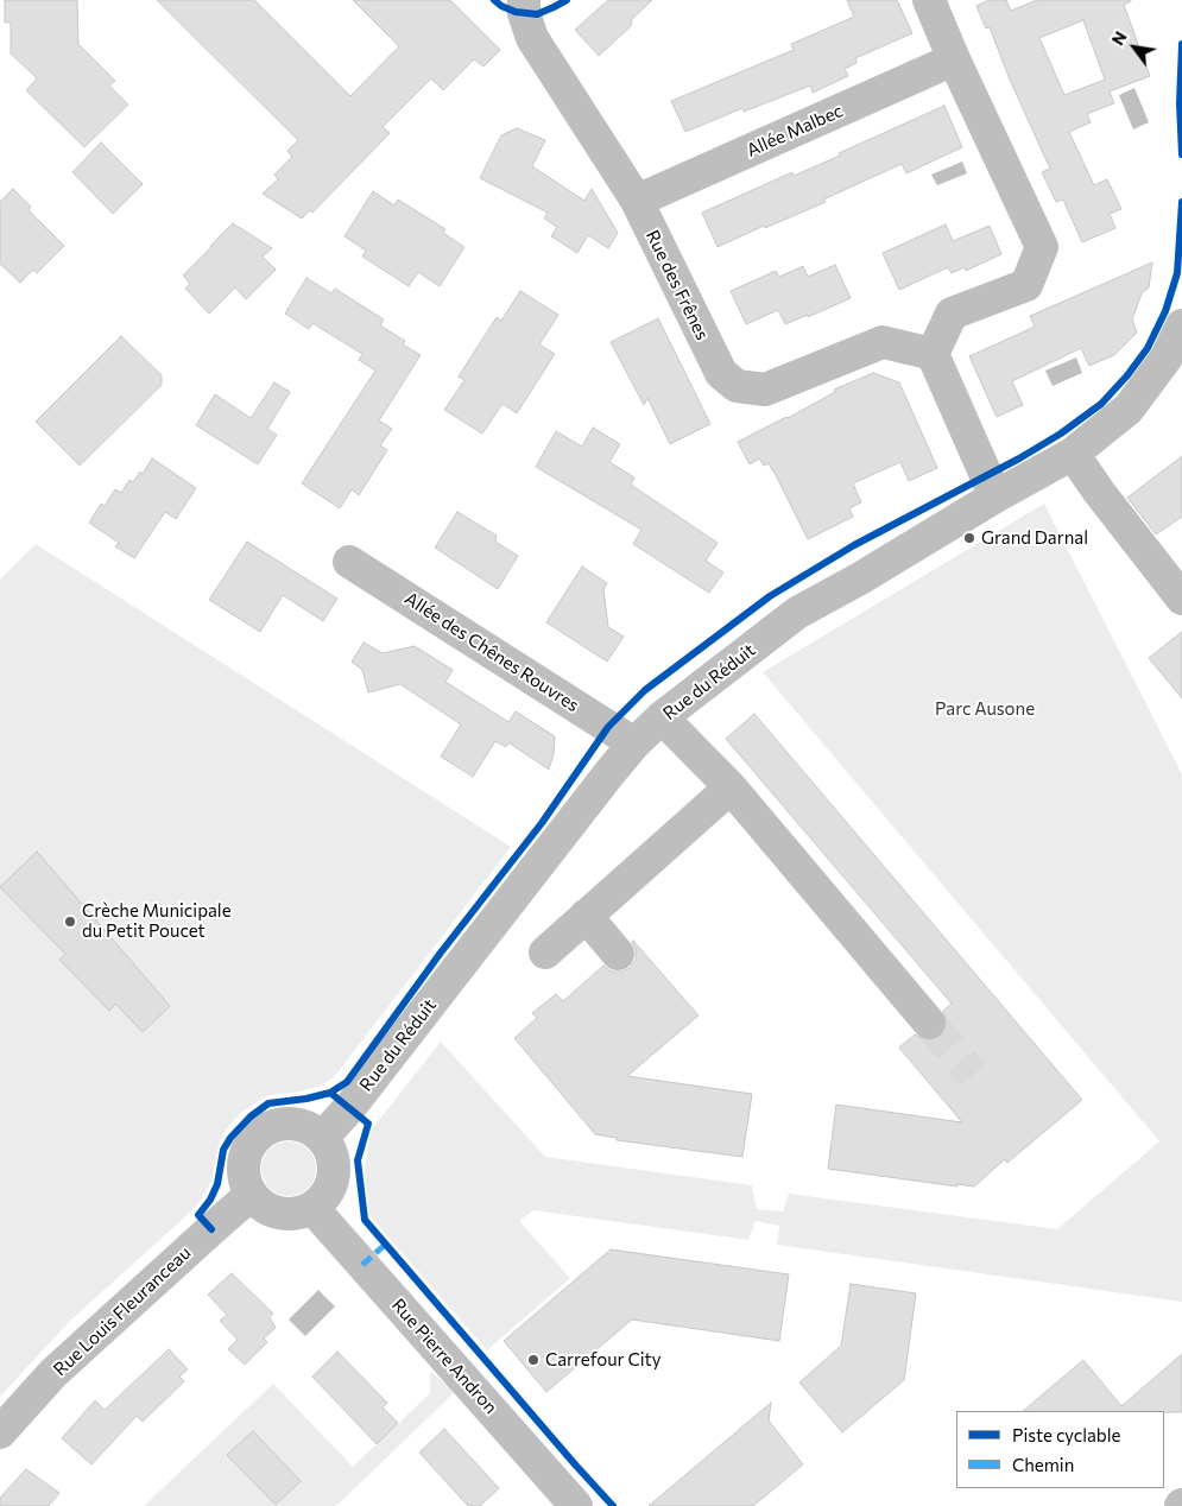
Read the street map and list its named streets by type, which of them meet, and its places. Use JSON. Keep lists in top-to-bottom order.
{
  "streets": {
    "street": [
      "Allée Malbec",
      "Rue des Frênes",
      "Allée des Chênes Rouvres",
      "Rue du Réduit",
      "Rue Louis Fleuranceau",
      "Rue Pierre Andron"
    ]
  },
  "crossings": [
    ["Allée Malbec", "Rue des Frênes"],
    ["Allée des Chênes Rouvres", "Rue du Réduit"],
    ["Rue du Réduit", "Rue Louis Fleuranceau"],
    ["Rue du Réduit", "Rue Pierre Andron"],
    ["Rue Louis Fleuranceau", "Rue Pierre Andron"]
  ],
  "parks": ["Parc Ausone"],
  "places": ["Grand Darnal", "Crèche Municipale du Petit Poucet", "Carrefour City"],
  "legend": ["Piste cyclable", "Chemin"],
  "north": "top left"
}
